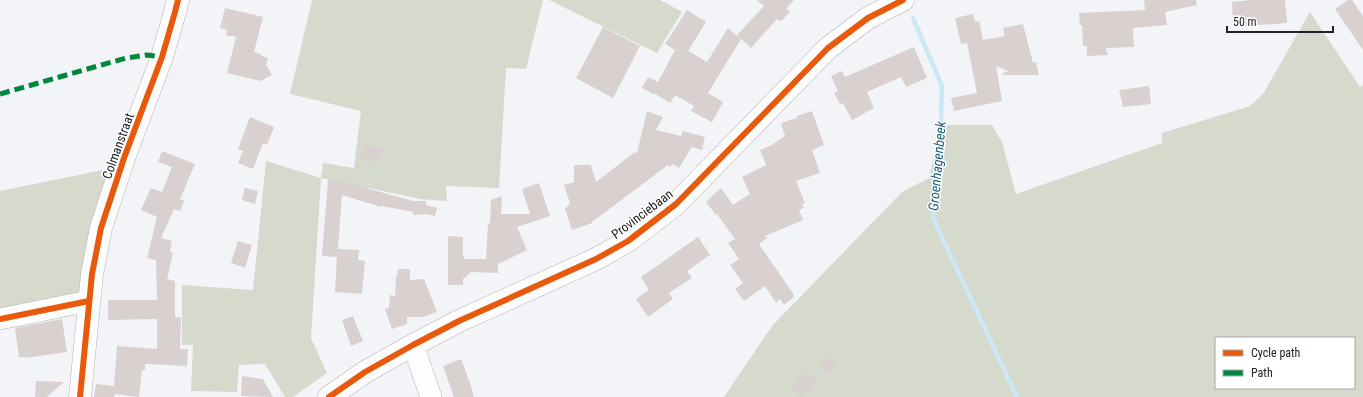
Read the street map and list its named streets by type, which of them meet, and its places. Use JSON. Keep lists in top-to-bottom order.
{
  "streets": {
    "main road": ["Colmanstraat", "Provinciebaan"]
  },
  "water": ["Groenhagenbeek"],
  "legend": ["Cycle path", "Path"],
  "scale_bar": "50 m"
}
